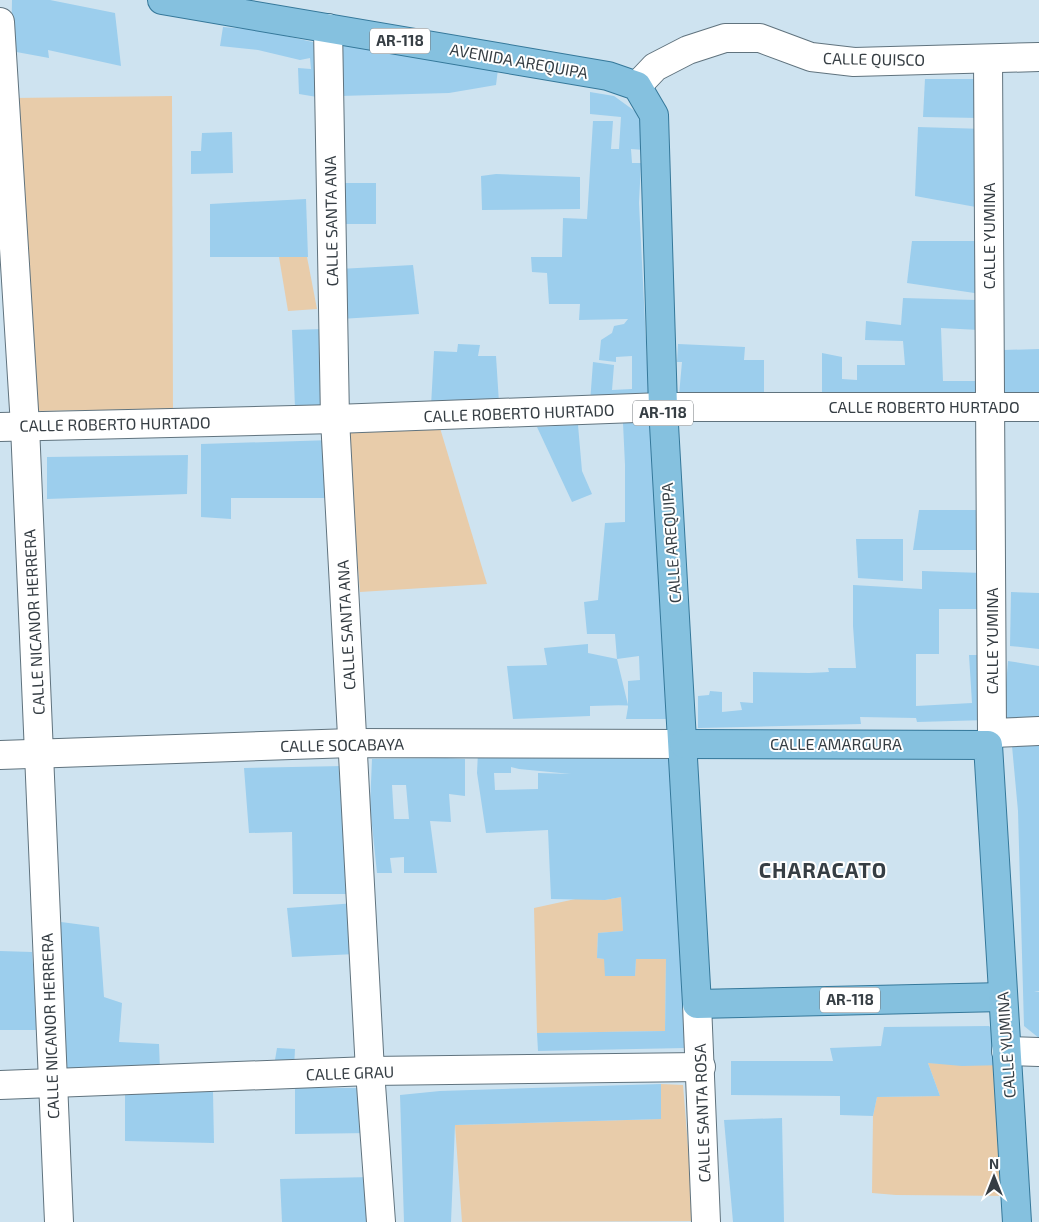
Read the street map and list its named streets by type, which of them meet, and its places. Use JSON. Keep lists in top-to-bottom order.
{
  "streets": {
    "main road": [
      "AR-118",
      "AVENIDA AREQUIPA",
      "CALLE YUMINA",
      "CALLE AREQUIPA",
      "CALLE AMARGURA"
    ],
    "street": [
      "CALLE QUISCO",
      "CALLE SANTA ANA",
      "CALLE ROBERTO HURTADO",
      "CALLE NICANOR HERRERA",
      "CALLE SOCABAYA",
      "CALLE GRAU",
      "CALLE SANTA ROSA"
    ]
  },
  "crossings": [
    ["AR-118", "CALLE YUMINA"],
    ["AR-118", "CALLE AREQUIPA"],
    ["AR-118", "CALLE SANTA ROSA"],
    ["CALLE QUISCO", "AVENIDA AREQUIPA"],
    ["CALLE QUISCO", "CALLE YUMINA"],
    ["CALLE QUISCO", "CALLE AREQUIPA"],
    ["AVENIDA AREQUIPA", "CALLE SANTA ANA"],
    ["AVENIDA AREQUIPA", "CALLE AREQUIPA"],
    ["CALLE SANTA ANA", "CALLE ROBERTO HURTADO"],
    ["CALLE SANTA ANA", "CALLE SOCABAYA"],
    ["CALLE SANTA ANA", "CALLE GRAU"],
    ["CALLE YUMINA", "CALLE ROBERTO HURTADO"],
    ["CALLE YUMINA", "CALLE AMARGURA"],
    ["CALLE ROBERTO HURTADO", "CALLE AREQUIPA"],
    ["CALLE ROBERTO HURTADO", "CALLE NICANOR HERRERA"],
    ["CALLE AREQUIPA", "CALLE AMARGURA"],
    ["CALLE AREQUIPA", "CALLE SOCABAYA"],
    ["CALLE AREQUIPA", "CALLE SANTA ROSA"],
    ["CALLE NICANOR HERRERA", "CALLE SOCABAYA"],
    ["CALLE NICANOR HERRERA", "CALLE GRAU"],
    ["CALLE AMARGURA", "CALLE SOCABAYA"],
    ["CALLE GRAU", "CALLE SANTA ROSA"]
  ],
  "districts": ["CHARACATO"],
  "north": "top"
}
